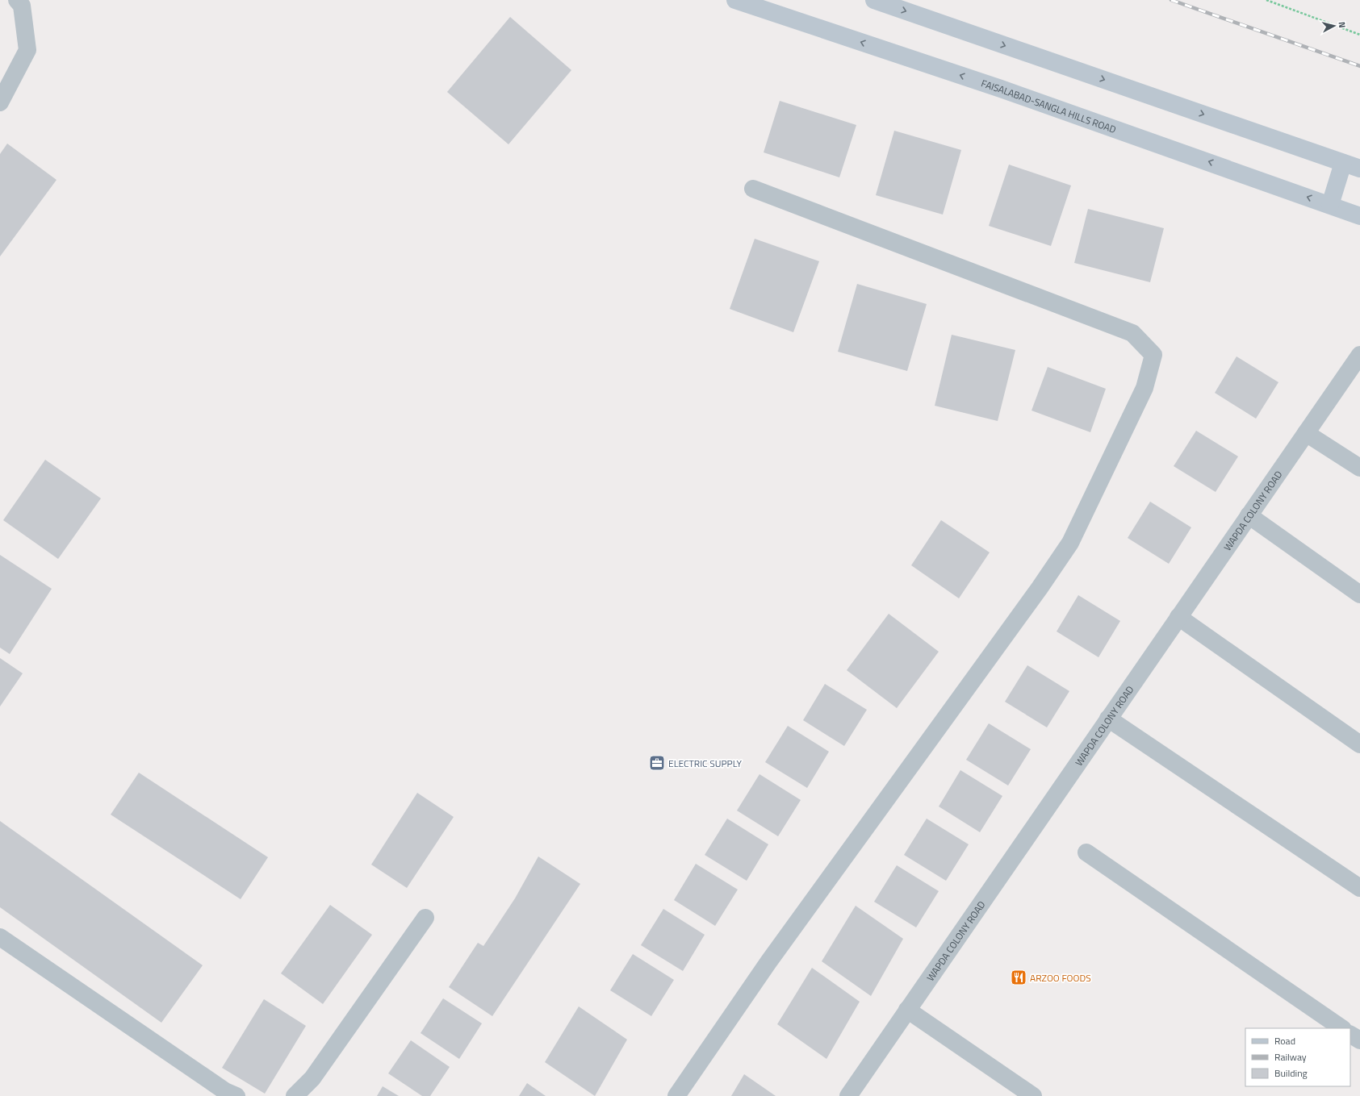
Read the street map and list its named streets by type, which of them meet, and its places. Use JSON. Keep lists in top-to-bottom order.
{
  "streets": {
    "main road": ["FAISALABAD-SANGLA HILLS ROAD"],
    "street": ["WAPDA COLONY ROAD"]
  },
  "places": {
    "office": ["ELECTRIC SUPPLY"],
    "restaurant": ["ARZOO FOODS"]
  },
  "legend": ["Road", "Railway", "Building"],
  "north": "right"
}
